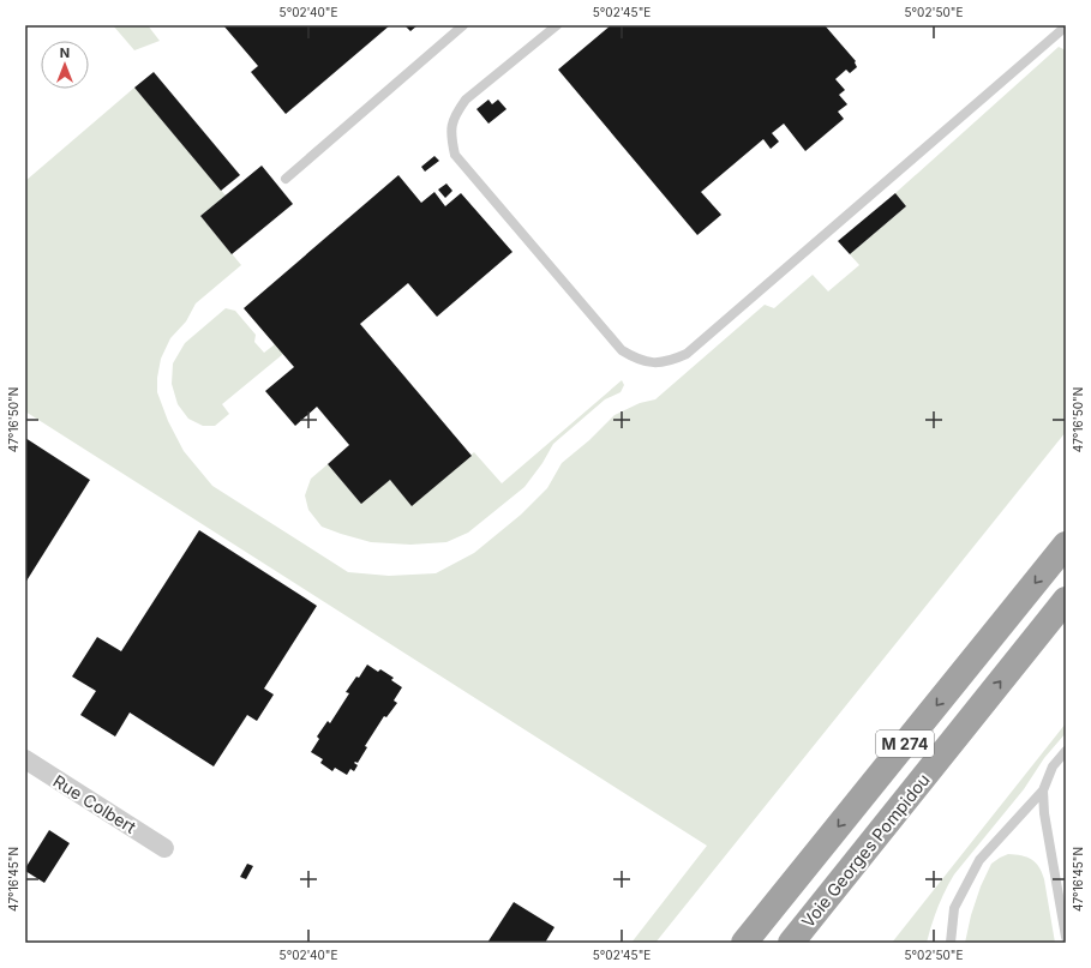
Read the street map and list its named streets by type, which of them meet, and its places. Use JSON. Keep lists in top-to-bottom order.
{
  "streets": {
    "highway": ["M 274", "Voie Georges Pompidou"],
    "street": ["Rue Colbert"]
  },
  "north": "top",
  "coordinates": [
    "5°02'40\"E",
    "5°02'45\"E",
    "5°02'50\"E",
    "47°16'50\"N",
    "47°16'45\"N"
  ]
}
